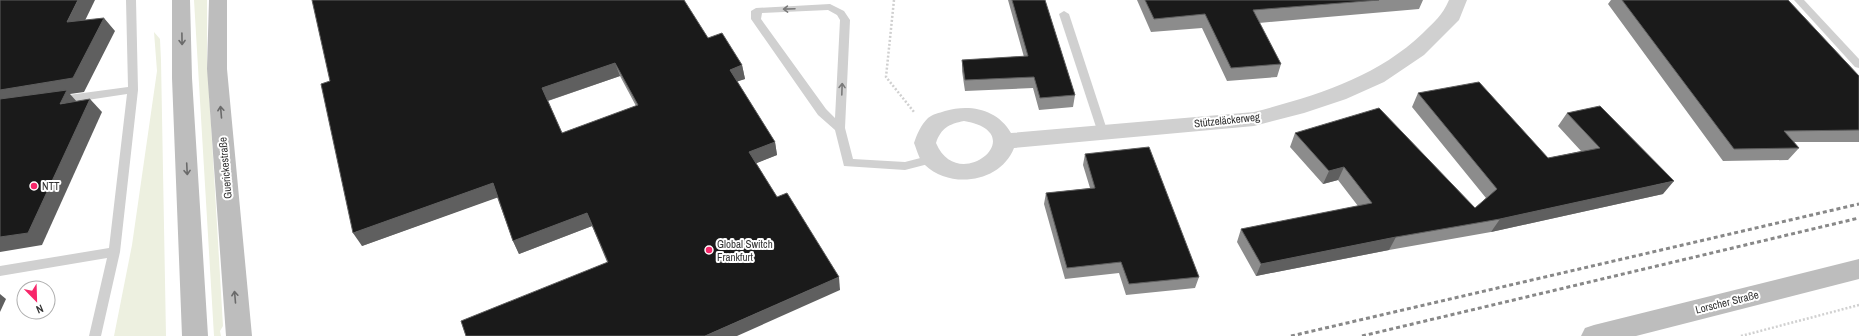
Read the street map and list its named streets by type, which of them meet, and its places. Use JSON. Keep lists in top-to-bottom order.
{
  "streets": {
    "main road": ["Guerickestraße", "Lorscher Straße"],
    "street": ["Stützeläckerweg"]
  },
  "places": ["NTT", "Global Switch Frankfurt"],
  "north": "bottom right"
}
